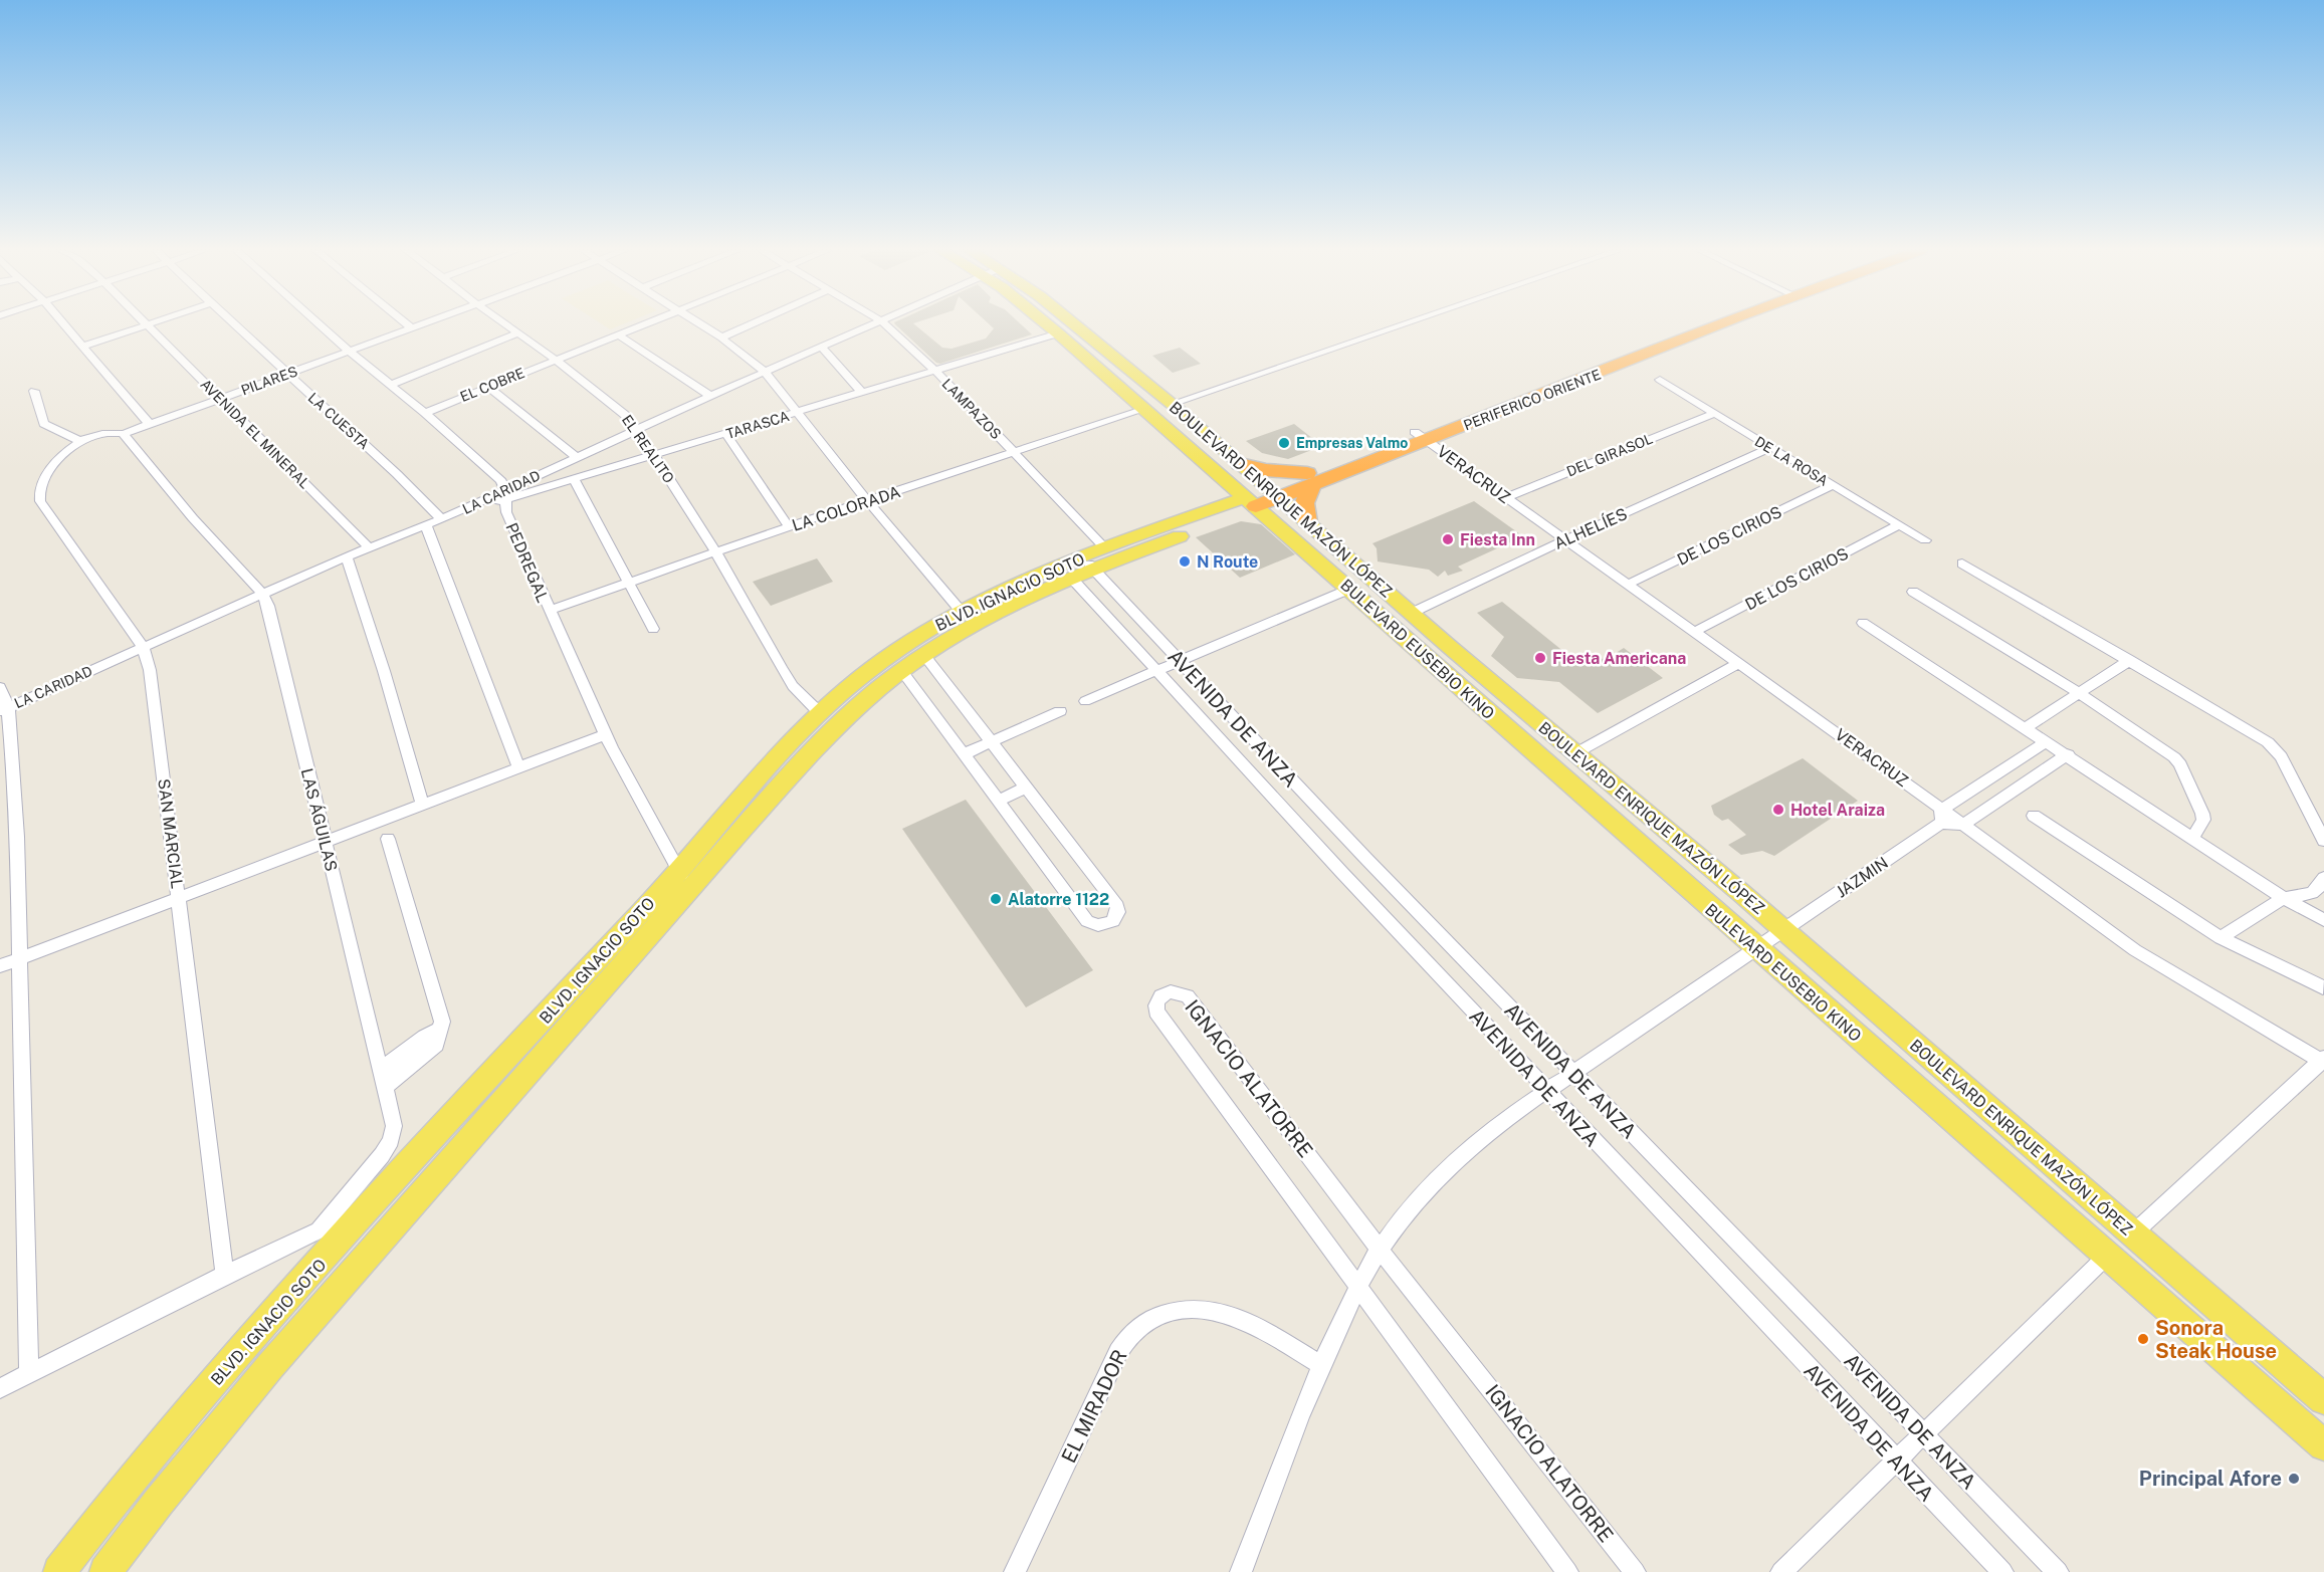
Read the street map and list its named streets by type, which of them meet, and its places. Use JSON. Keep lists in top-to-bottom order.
{
  "streets": {
    "highway": ["PERIFERICO ORIENTE"],
    "main road": ["BOULEVARD ENRIQUE MAZÓN LÓPEZ", "BLVD. IGNACIO SOTO", "BULEVARD EUSEBIO KINO"],
    "street": [
      "PILARES",
      "EL COBRE",
      "LAMPAZOS",
      "LA CUESTA",
      "TARASCA",
      "AVENIDA EL MINERAL",
      "EL REALITO",
      "DEL GIRASOL",
      "DE LA ROSA",
      "VERACRUZ",
      "LA CARIDAD",
      "LA COLORADA",
      "ALHELÍES",
      "DE LOS CIRIOS",
      "PEDREGAL",
      "AVENIDA DE ANZA",
      "LAS ÁGUILAS",
      "SAN MARCIAL",
      "JAZMIN",
      "IGNACIO ALATORRE",
      "EL MIRADOR"
    ]
  },
  "crossings": [
    ["PILARES", "LA CUESTA"],
    ["PILARES", "AVENIDA EL MINERAL"],
    ["PILARES", "PEDREGAL"],
    ["PILARES", "LAS ÁGUILAS"],
    ["PILARES", "SAN MARCIAL"],
    ["EL COBRE", "EL REALITO"],
    ["EL COBRE", "PEDREGAL"],
    ["PERIFERICO ORIENTE", "VERACRUZ"],
    ["PERIFERICO ORIENTE", "BOULEVARD ENRIQUE MAZÓN LÓPEZ"],
    ["PERIFERICO ORIENTE", "BLVD. IGNACIO SOTO"],
    ["PERIFERICO ORIENTE", "BULEVARD EUSEBIO KINO"],
    ["LAMPAZOS", "TARASCA"],
    ["LAMPAZOS", "LA COLORADA"],
    ["LAMPAZOS", "BLVD. IGNACIO SOTO"],
    ["LAMPAZOS", "AVENIDA DE ANZA"],
    ["LA CUESTA", "LA CARIDAD"],
    ["TARASCA", "EL REALITO"],
    ["TARASCA", "LA CARIDAD"],
    ["TARASCA", "BOULEVARD ENRIQUE MAZÓN LÓPEZ"],
    ["TARASCA", "PEDREGAL"],
    ["AVENIDA EL MINERAL", "LA CARIDAD"],
    ["EL REALITO", "LA CARIDAD"],
    ["EL REALITO", "LA COLORADA"],
    ["EL REALITO", "BLVD. IGNACIO SOTO"],
    ["DEL GIRASOL", "DE LA ROSA"],
    ["DEL GIRASOL", "VERACRUZ"],
    ["DE LA ROSA", "ALHELÍES"],
    ["DE LA ROSA", "DE LOS CIRIOS"],
    ["VERACRUZ", "ALHELÍES"],
    ["VERACRUZ", "DE LOS CIRIOS"],
    ["VERACRUZ", "JAZMIN"],
    ["LA CARIDAD", "PEDREGAL"],
    ["LA CARIDAD", "LAS ÁGUILAS"],
    ["LA CARIDAD", "SAN MARCIAL"],
    ["BOULEVARD ENRIQUE MAZÓN LÓPEZ", "LA COLORADA"],
    ["BOULEVARD ENRIQUE MAZÓN LÓPEZ", "ALHELÍES"],
    ["BOULEVARD ENRIQUE MAZÓN LÓPEZ", "BLVD. IGNACIO SOTO"],
    ["BOULEVARD ENRIQUE MAZÓN LÓPEZ", "BULEVARD EUSEBIO KINO"],
    ["BOULEVARD ENRIQUE MAZÓN LÓPEZ", "JAZMIN"],
    ["LA COLORADA", "PEDREGAL"],
    ["PEDREGAL", "BLVD. IGNACIO SOTO"],
    ["BLVD. IGNACIO SOTO", "BULEVARD EUSEBIO KINO"],
    ["BLVD. IGNACIO SOTO", "AVENIDA DE ANZA"],
    ["BLVD. IGNACIO SOTO", "LAS ÁGUILAS"],
    ["BULEVARD EUSEBIO KINO", "JAZMIN"],
    ["AVENIDA DE ANZA", "JAZMIN"],
    ["JAZMIN", "IGNACIO ALATORRE"],
    ["JAZMIN", "EL MIRADOR"]
  ],
  "places": [
    "Empresas Valmo",
    "Fiesta Inn",
    "N Route",
    "Fiesta Americana",
    "Hotel Araiza",
    "Alatorre 1122",
    "Sonora Steak House",
    "Principal Afore"
  ]
}
